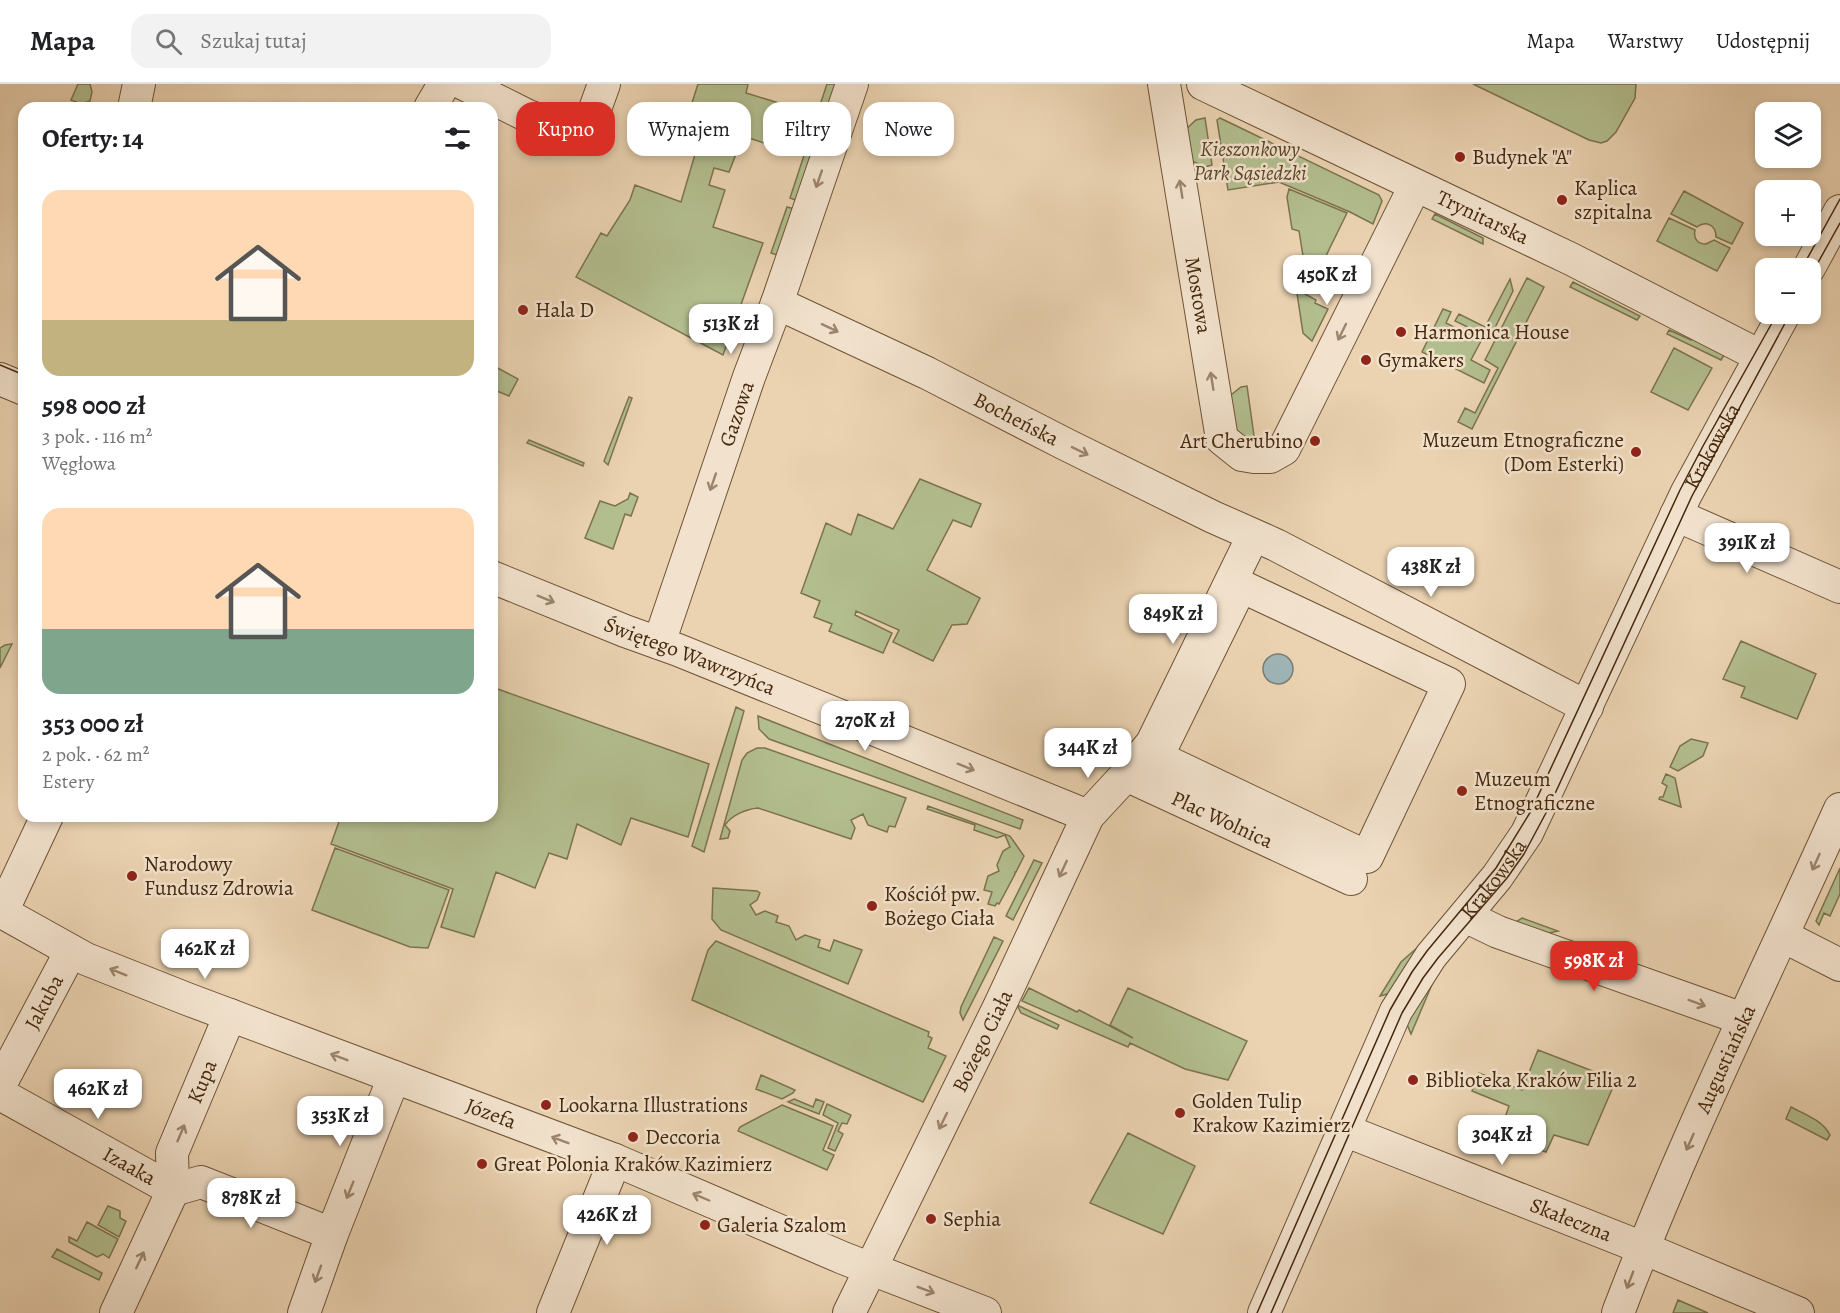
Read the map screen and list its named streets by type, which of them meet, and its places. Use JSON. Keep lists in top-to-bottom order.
{
  "streets": {
    "street": [
      "Trynitarska",
      "Mostowa",
      "Gazowa",
      "Bocheńska",
      "Krakowska",
      "Świętego Wawrzyńca",
      "Plac Wolnica",
      "Jakuba",
      "Bożego Ciała",
      "Augustiańska",
      "Kupa",
      "Józefa",
      "Izaaka",
      "Skałeczna"
    ]
  },
  "crossings": [
    ["Trynitarska", "Mostowa"],
    ["Trynitarska", "Krakowska"],
    ["Gazowa", "Bocheńska"],
    ["Gazowa", "Świętego Wawrzyńca"],
    ["Krakowska", "Skałeczna"],
    ["Świętego Wawrzyńca", "Bożego Ciała"],
    ["Plac Wolnica", "Bożego Ciała"],
    ["Jakuba", "Józefa"],
    ["Bożego Ciała", "Józefa"],
    ["Augustiańska", "Skałeczna"],
    ["Kupa", "Józefa"],
    ["Kupa", "Izaaka"]
  ],
  "one_way": [
    "Gazowa",
    "Bocheńska",
    "Świętego Wawrzyńca",
    "Bożego Ciała",
    "Augustiańska"
  ],
  "parks": ["Kieszonkowy Park Sąsiedzki"],
  "places": [
    "Budynek \"A\"",
    "Kaplica szpitalna",
    "Hala D",
    "Harmonica House",
    "Gymakers",
    "Art Cherubino",
    "Muzeum Etnograficzne (Dom Esterki)",
    "Muzeum Etnograficzne",
    "Narodowy Fundusz Zdrowia",
    "Kościół pw. Bożego Ciała",
    "Biblioteka Kraków Filia 2",
    "Lookarna Illustrations",
    "Golden Tulip Krakow Kazimierz",
    "Deccoria",
    "Great Polonia Kraków Kazimierz",
    "Sephia",
    "Galeria Szalom"
  ],
  "page": {
    "header": "Mapa",
    "search": "Szukaj tutaj",
    "nav": ["Mapa", "Warstwy", "Udostępnij"],
    "map_buttons": ["+", "−"],
    "chip": [
      "Kupno",
      "Wynajem",
      "Filtry",
      "Nowe"
    ],
    "heading": "Oferty: 14",
    "list": [
      {
        "name": "598 000 zł",
        "note": "3 pok. · 116 m² · Węgłowa"
      },
      {
        "name": "353 000 zł",
        "note": "2 pok. · 62 m² · Estery"
      }
    ],
    "price": [
      "450K zł",
      "513K zł",
      "391K zł",
      "438K zł",
      "849K zł",
      "270K zł",
      "344K zł",
      "462K zł",
      "598K zł",
      "462K zł",
      "353K zł",
      "304K zł",
      "878K zł",
      "426K zł"
    ]
  }
}
